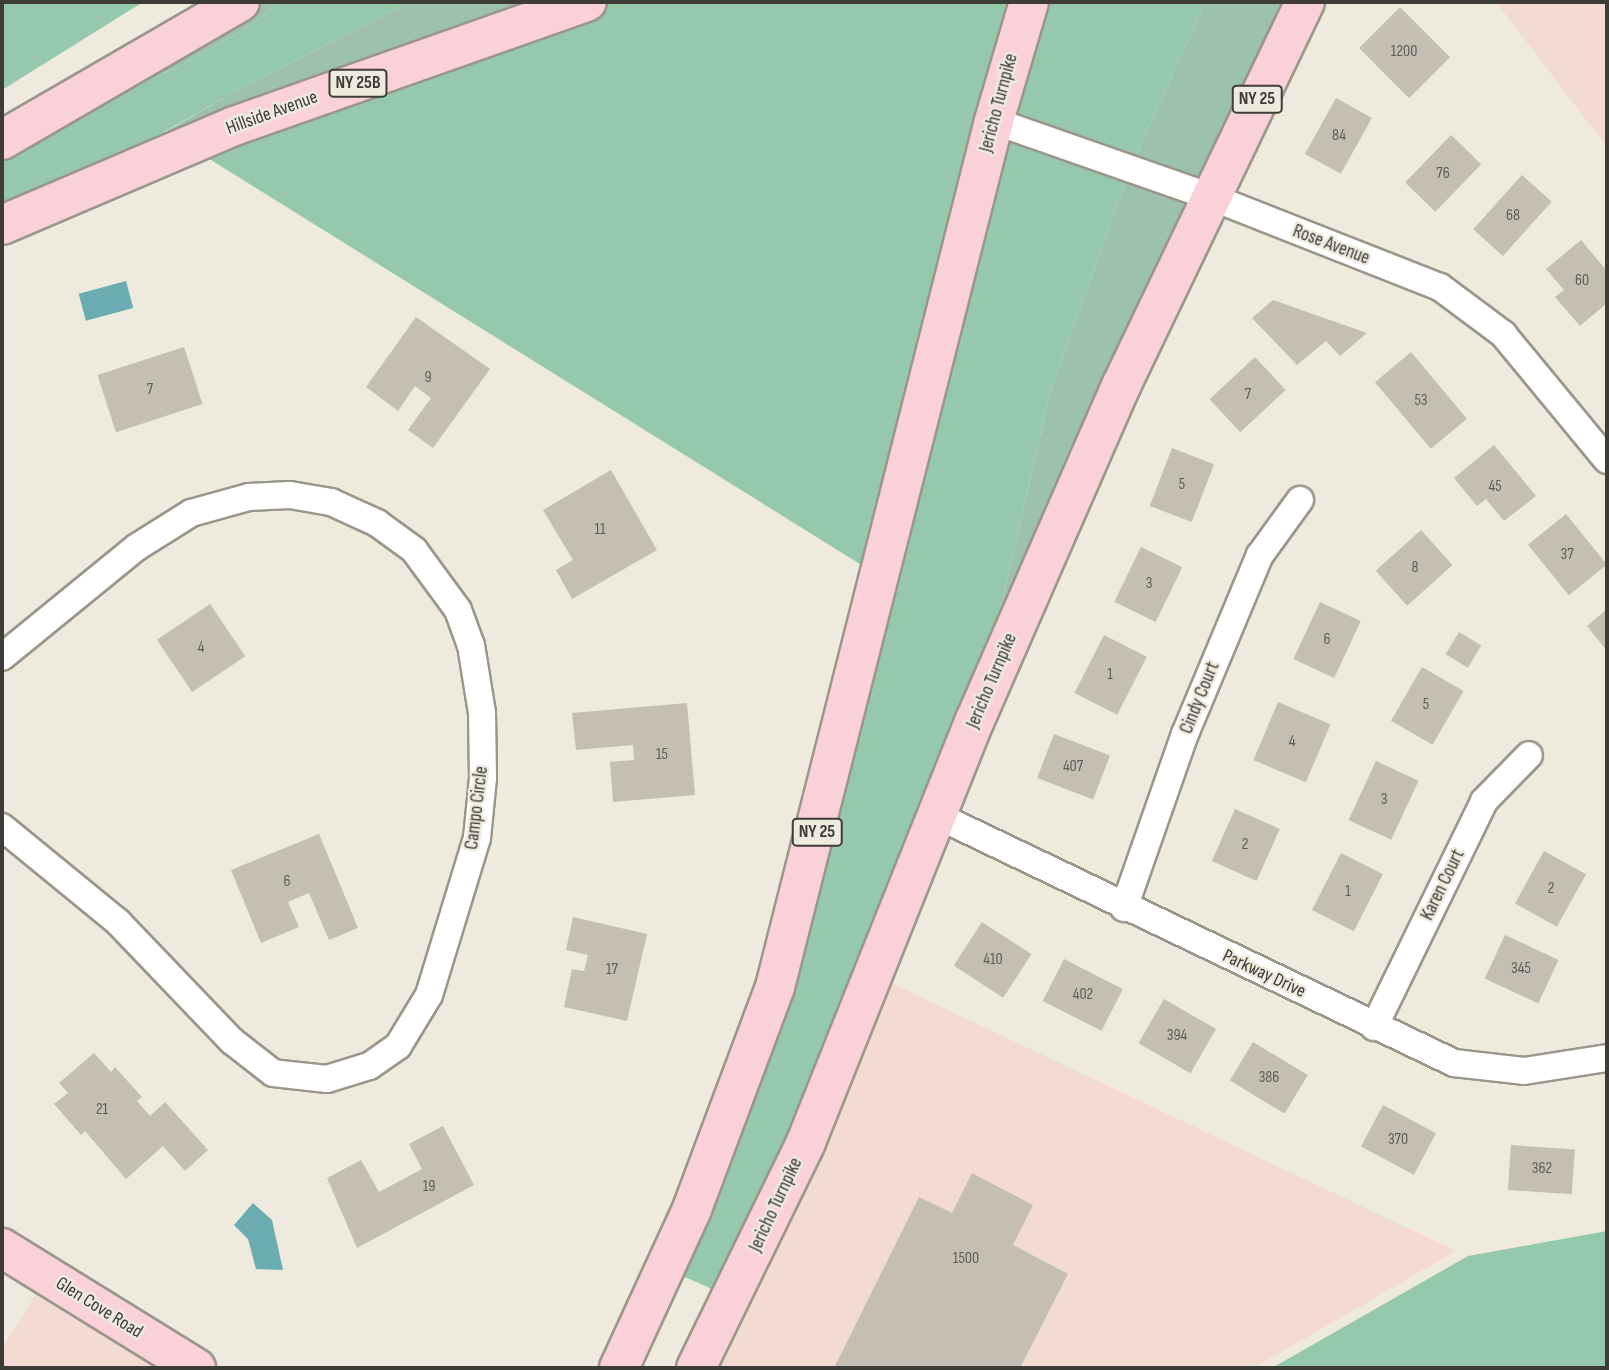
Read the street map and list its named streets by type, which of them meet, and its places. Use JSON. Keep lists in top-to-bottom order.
{
  "streets": {
    "main road": [
      "NY 25B",
      "NY 25",
      "Jericho Turnpike",
      "Hillside Avenue",
      "Glen Cove Road"
    ],
    "street": [
      "Rose Avenue",
      "Cindy Court",
      "Campo Circle",
      "Karen Court",
      "Parkway Drive"
    ]
  },
  "crossings": [
    ["Jericho Turnpike", "Rose Avenue"],
    ["Jericho Turnpike", "Parkway Drive"],
    ["Cindy Court", "Parkway Drive"],
    ["Karen Court", "Parkway Drive"]
  ],
  "house_numbers": [
    "1200",
    "84",
    "76",
    "68",
    "60",
    "9",
    "7",
    "7",
    "53",
    "5",
    "45",
    "11",
    "37",
    "8",
    "3",
    "6",
    "4",
    "1",
    "5",
    "4",
    "15",
    "407",
    "3",
    "2",
    "6",
    "2",
    "1",
    "410",
    "345",
    "17",
    "402",
    "394",
    "386",
    "21",
    "370",
    "362",
    "19",
    "1500"
  ]
}
